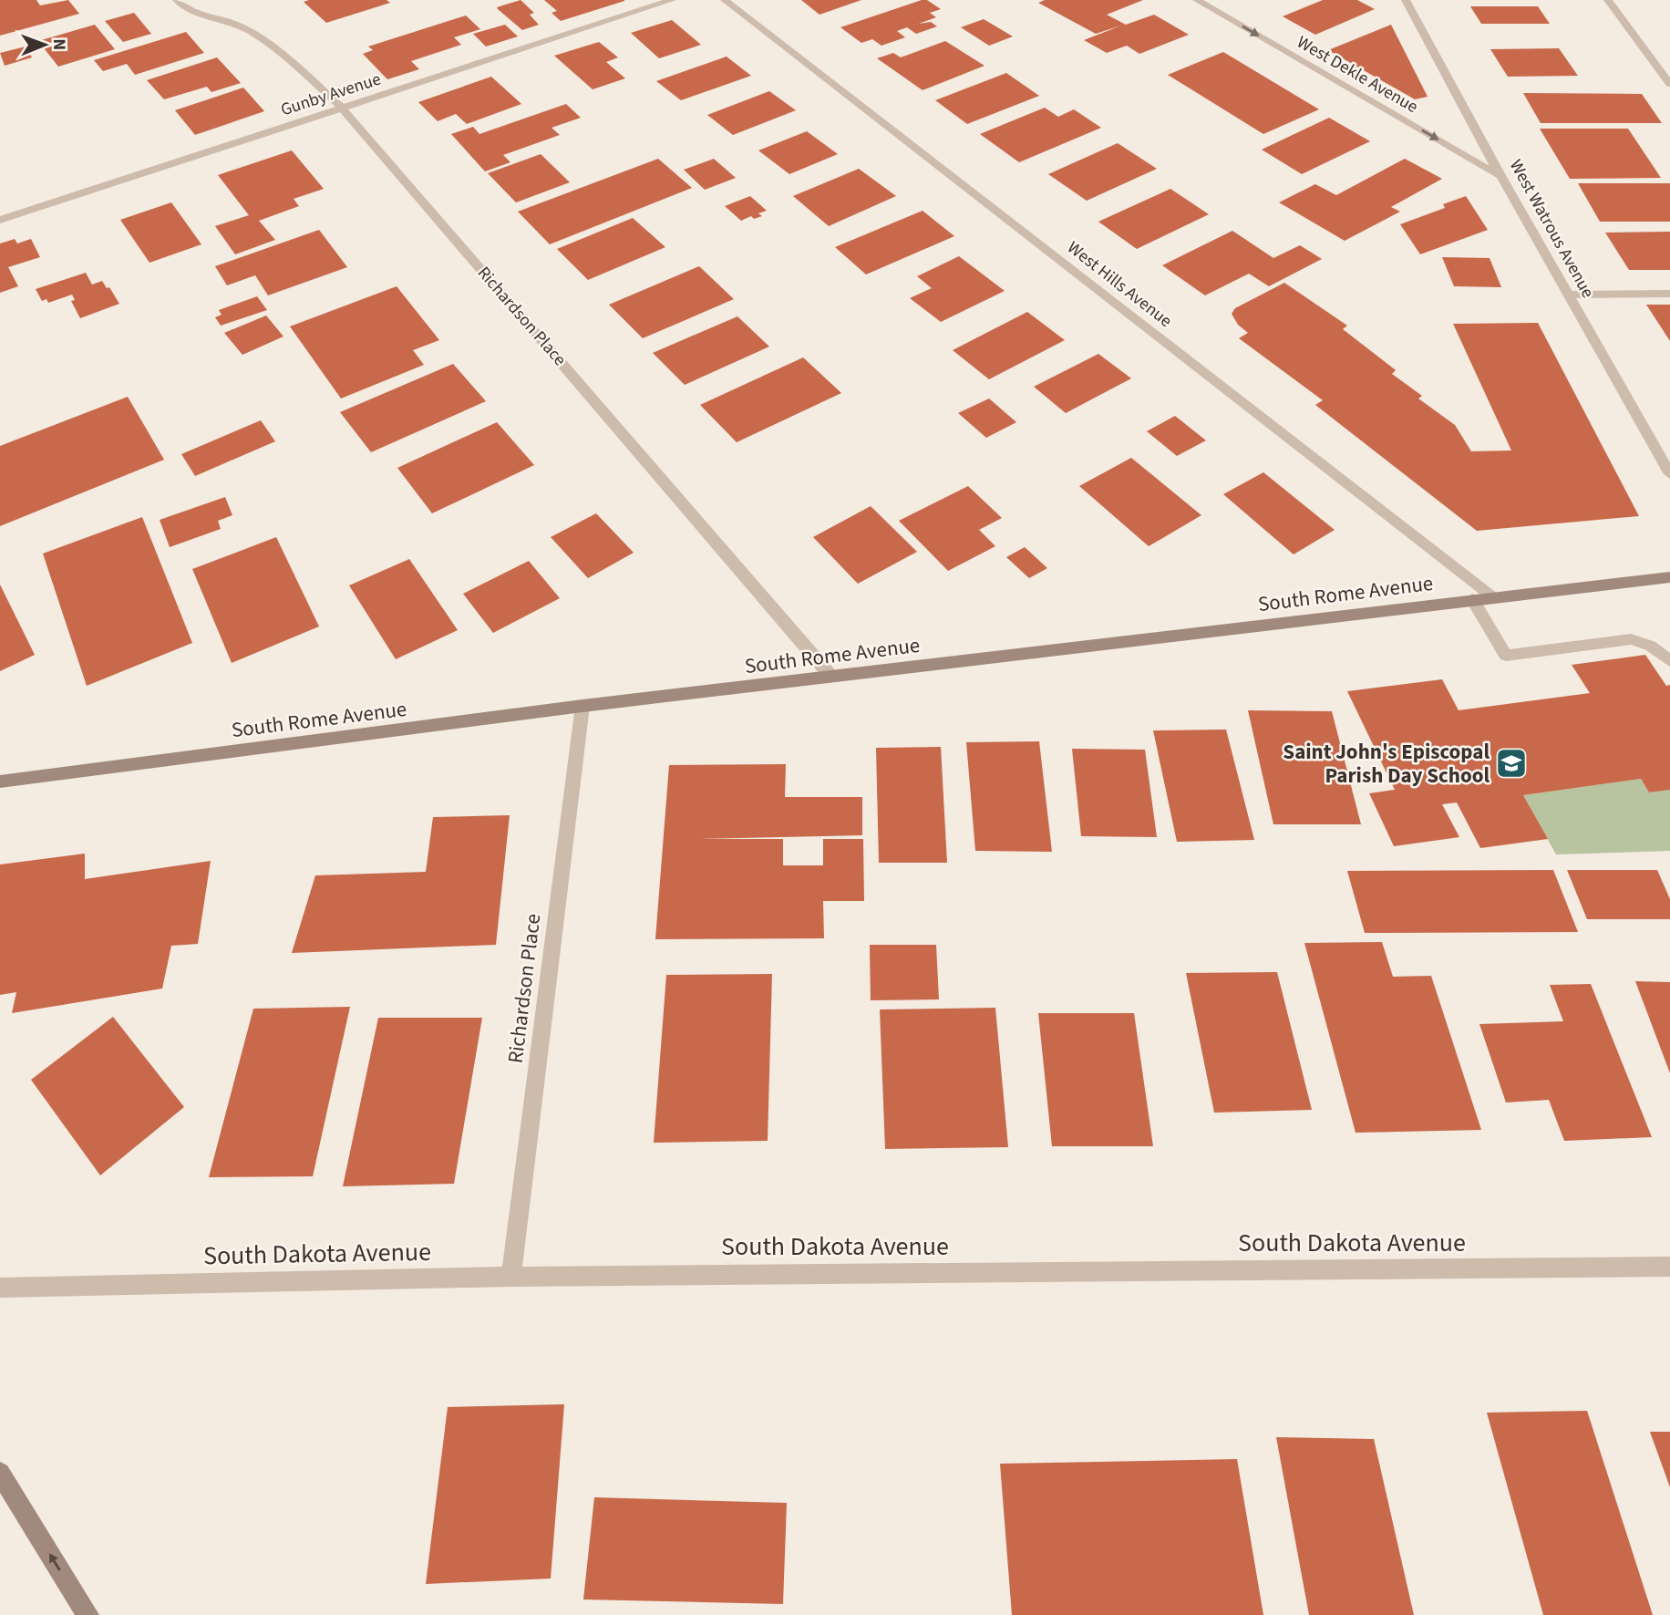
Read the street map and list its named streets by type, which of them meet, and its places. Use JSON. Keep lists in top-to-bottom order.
{
  "streets": {
    "street": [
      "West Dekle Avenue",
      "Gunby Avenue",
      "West Watrous Avenue",
      "West Hills Avenue",
      "Richardson Place",
      "South Rome Avenue",
      "South Dakota Avenue"
    ]
  },
  "crossings": [
    ["West Dekle Avenue", "West Watrous Avenue"],
    ["Gunby Avenue", "Richardson Place"],
    ["West Hills Avenue", "South Rome Avenue"],
    ["Richardson Place", "South Rome Avenue"],
    ["Richardson Place", "South Dakota Avenue"]
  ],
  "one_way": ["West Dekle Avenue"],
  "places": {
    "school or university": ["Saint John's Episcopal Parish Day School"]
  },
  "north": "right"
}
